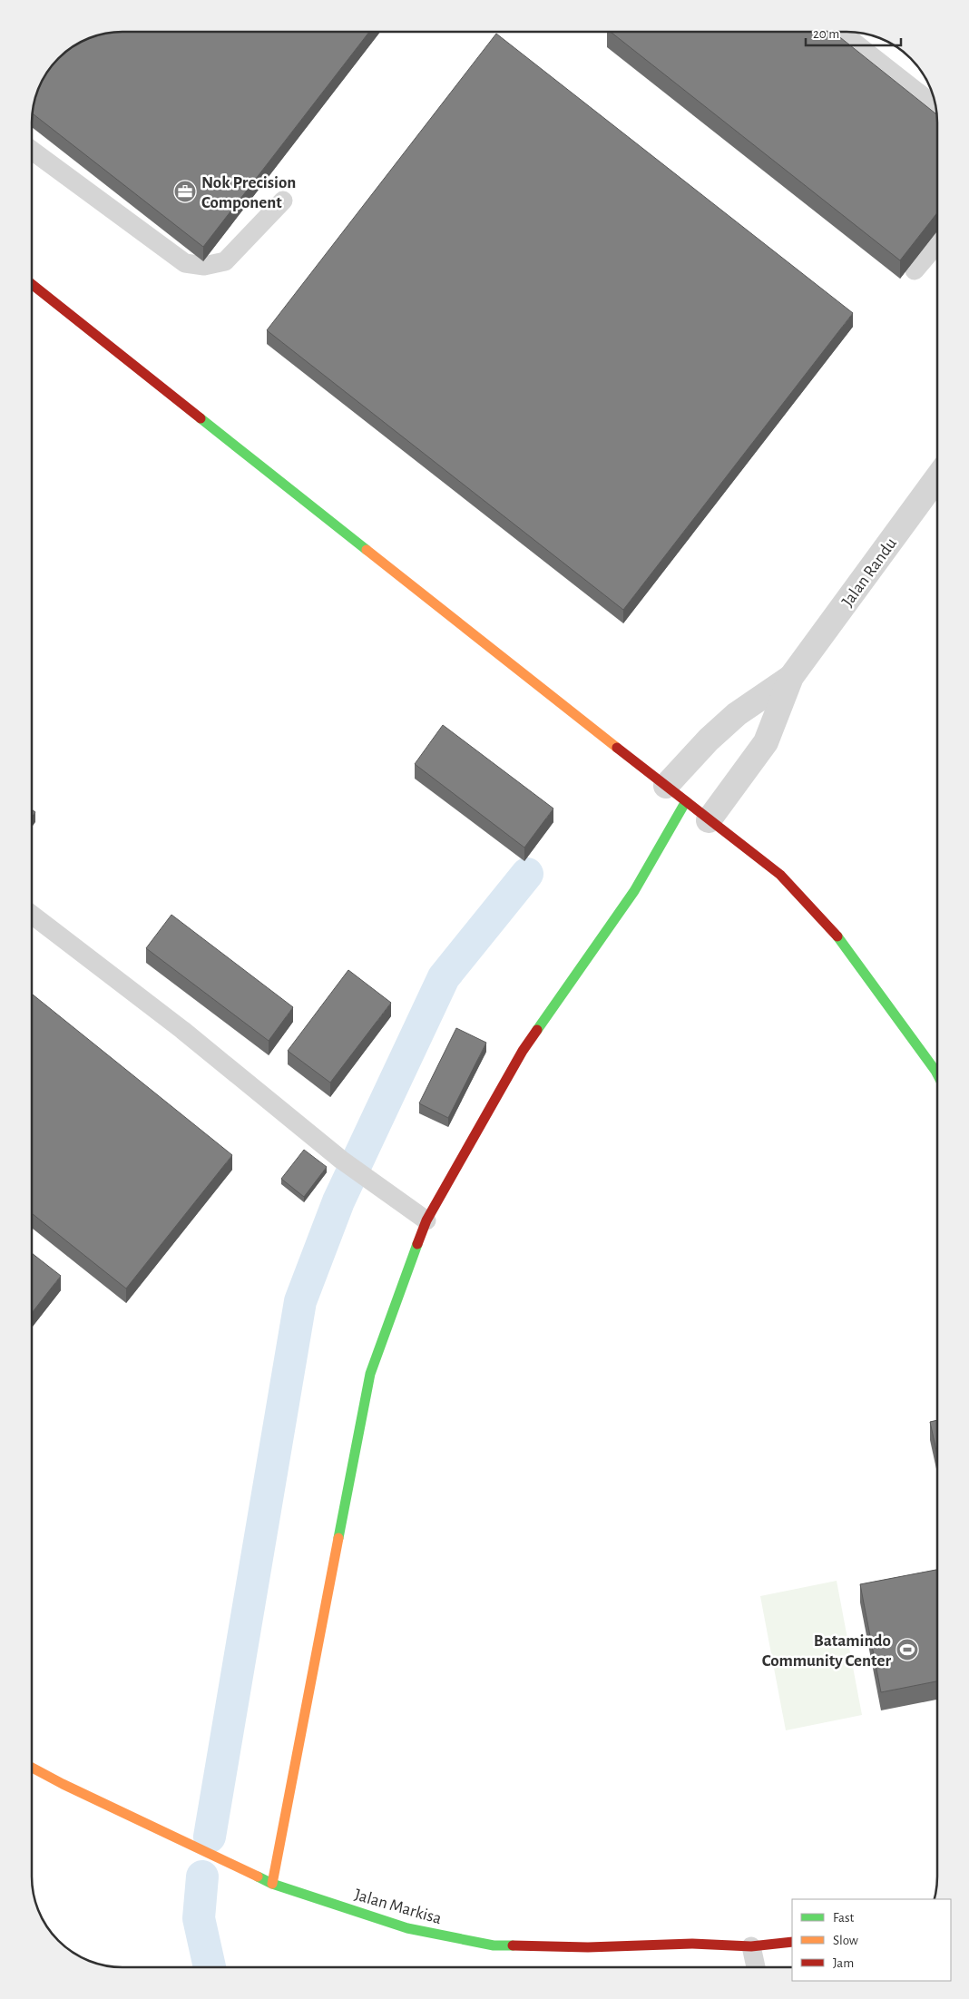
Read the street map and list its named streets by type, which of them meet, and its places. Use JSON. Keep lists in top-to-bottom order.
{
  "streets": {
    "street": ["Jalan Randu", "Jalan Markisa"]
  },
  "places": {
    "office": ["Nok Precision Component"],
    "sports": ["Batamindo Community Center"]
  },
  "legend": ["Fast", "Slow", "Jam"],
  "scale_bar": "20 m"
}
